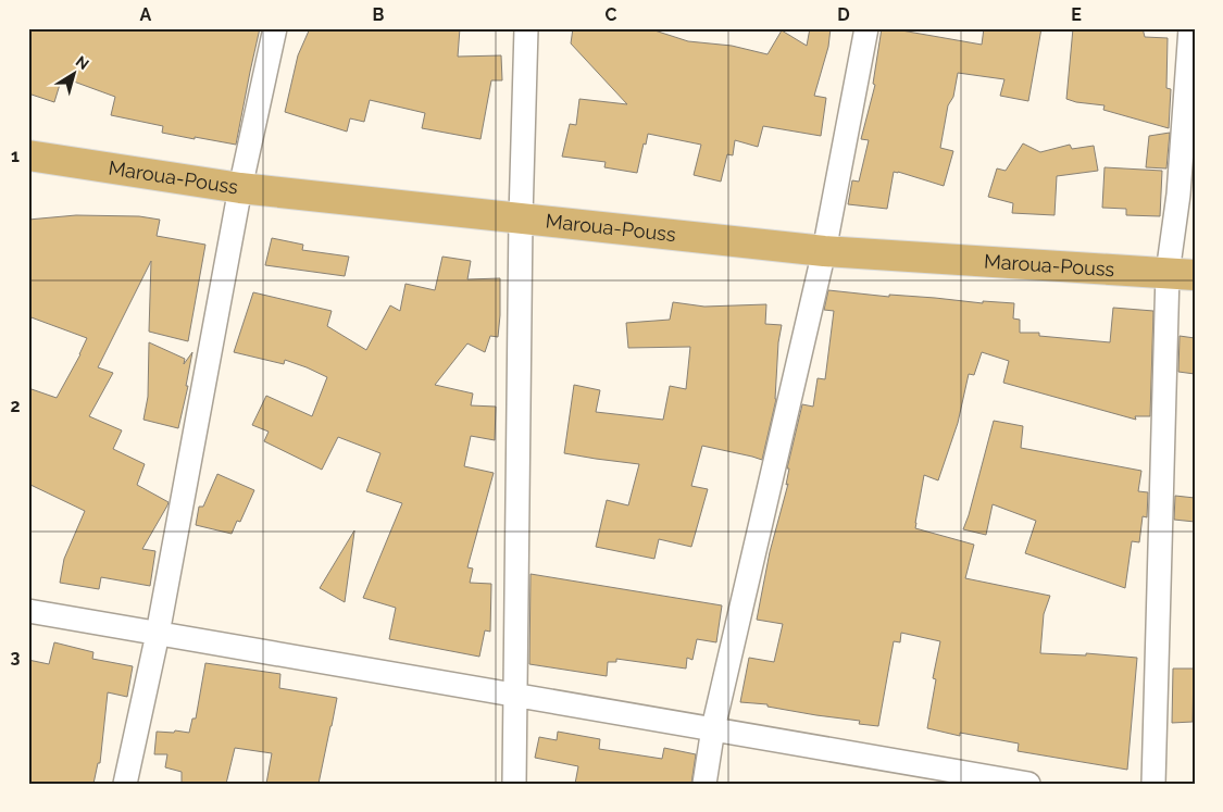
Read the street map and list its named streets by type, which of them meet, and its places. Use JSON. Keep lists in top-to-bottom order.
{
  "streets": {
    "main road": ["Maroua-Pouss"]
  },
  "north": "top right",
  "grid": {
    "columns": [
      "A",
      "B",
      "C",
      "D",
      "E"
    ],
    "rows": ["1", "2", "3"]
  }
}
